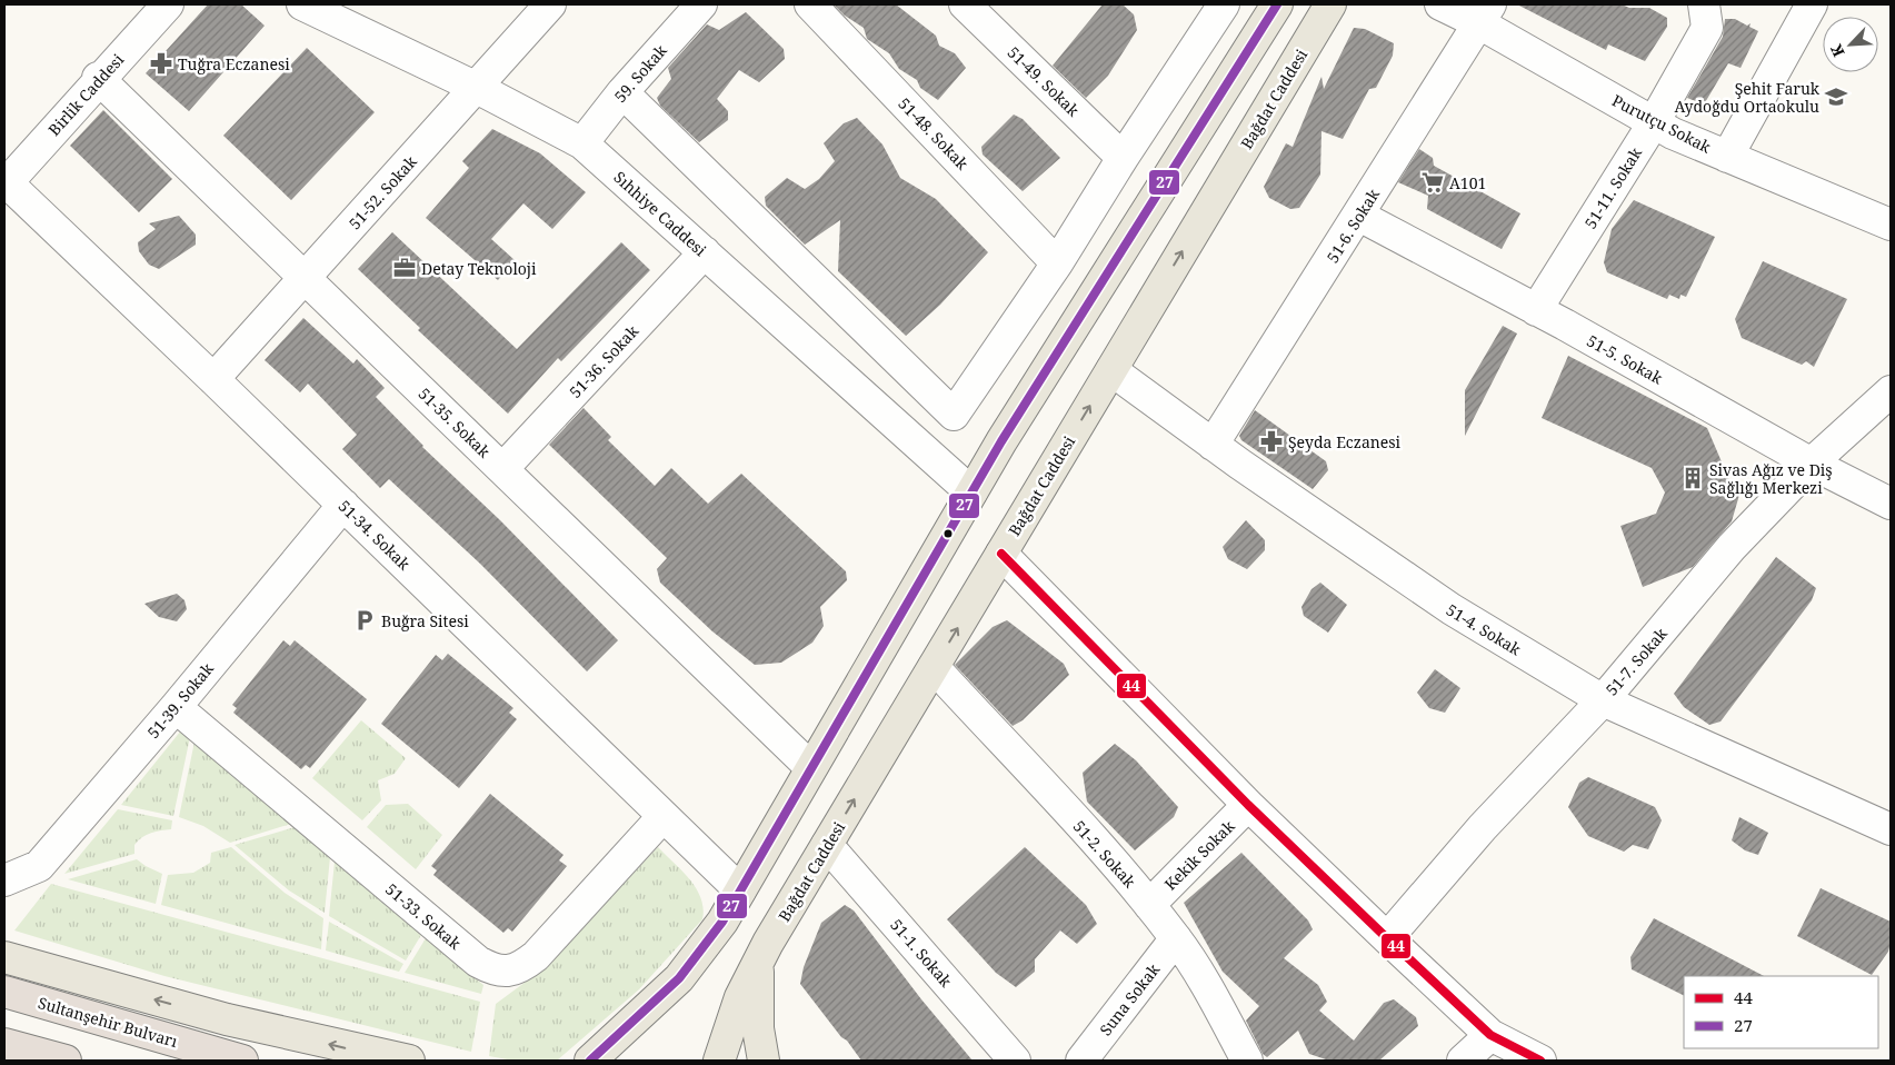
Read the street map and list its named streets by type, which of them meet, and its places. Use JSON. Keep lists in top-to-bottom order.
{
  "streets": {
    "highway": ["Sultanşehir Bulvarı"],
    "main road": ["Bağdat Caddesi"],
    "street": [
      "59. Sokak",
      "51-49. Sokak",
      "Birlik Caddesi",
      "Purutçu Sokak",
      "51-48. Sokak",
      "51-11. Sokak",
      "51-52. Sokak",
      "Sıhhiye Caddesi",
      "51-6. Sokak",
      "51-5. Sokak",
      "51-36. Sokak",
      "51-35. Sokak",
      "51-34. Sokak",
      "51-4. Sokak",
      "51-7. Sokak",
      "51-39. Sokak",
      "51-2. Sokak",
      "Kekik Sokak",
      "51-33. Sokak",
      "51-1. Sokak",
      "Suna Sokak"
    ]
  },
  "crossings": [
    ["59. Sokak", "Sıhhiye Caddesi"],
    ["Birlik Caddesi", "51-35. Sokak"],
    ["Birlik Caddesi", "51-34. Sokak"],
    ["Bağdat Caddesi", "51-4. Sokak"],
    ["Bağdat Caddesi", "51-2. Sokak"],
    ["Bağdat Caddesi", "51-1. Sokak"],
    ["Purutçu Sokak", "51-11. Sokak"],
    ["Purutçu Sokak", "51-6. Sokak"],
    ["51-11. Sokak", "51-5. Sokak"],
    ["51-52. Sokak", "Sıhhiye Caddesi"],
    ["51-52. Sokak", "51-35. Sokak"],
    ["51-52. Sokak", "51-34. Sokak"],
    ["Sıhhiye Caddesi", "51-36. Sokak"],
    ["51-6. Sokak", "51-5. Sokak"],
    ["51-6. Sokak", "51-4. Sokak"],
    ["51-5. Sokak", "51-7. Sokak"],
    ["51-36. Sokak", "51-35. Sokak"],
    ["51-34. Sokak", "51-39. Sokak"],
    ["51-34. Sokak", "51-33. Sokak"],
    ["51-4. Sokak", "51-7. Sokak"],
    ["51-39. Sokak", "51-33. Sokak"],
    ["51-2. Sokak", "Kekik Sokak"],
    ["51-2. Sokak", "Suna Sokak"]
  ],
  "places": {
    "pharmacy": ["Tuğra Eczanesi", "Şeyda Eczanesi"],
    "school or university": ["Şehit Faruk Aydoğdu Ortaokulu"],
    "supermarket": ["A101"],
    "office": ["Detay Teknoloji"],
    "building": ["Sivas Ağız ve Diş Sağlığı Merkezi"],
    "parking": ["Buğra Sitesi"]
  },
  "lines": ["transit line 27", "transit line 44"],
  "legend": ["44", "27"],
  "north": "bottom left"
}
